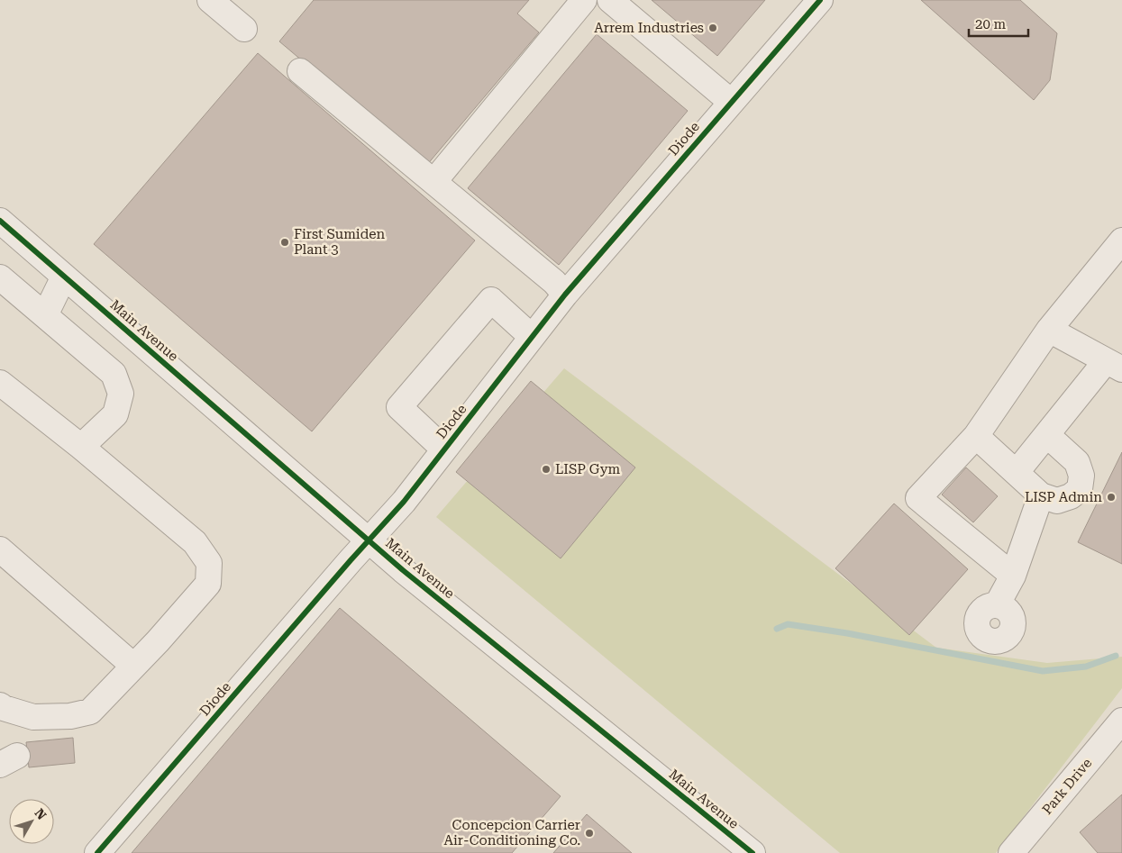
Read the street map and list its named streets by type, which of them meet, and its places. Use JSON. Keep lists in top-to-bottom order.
{
  "streets": {
    "street": ["Diode", "Main Avenue", "Park Drive"]
  },
  "crossings": [
    ["Diode", "Main Avenue"]
  ],
  "places": [
    "Arrem Industries",
    "First Sumiden Plant 3",
    "LISP Gym",
    "LISP Admin",
    "Concepcion Carrier Air-Conditioning Co."
  ],
  "scale_bar": "20 m",
  "north": "top right"
}
